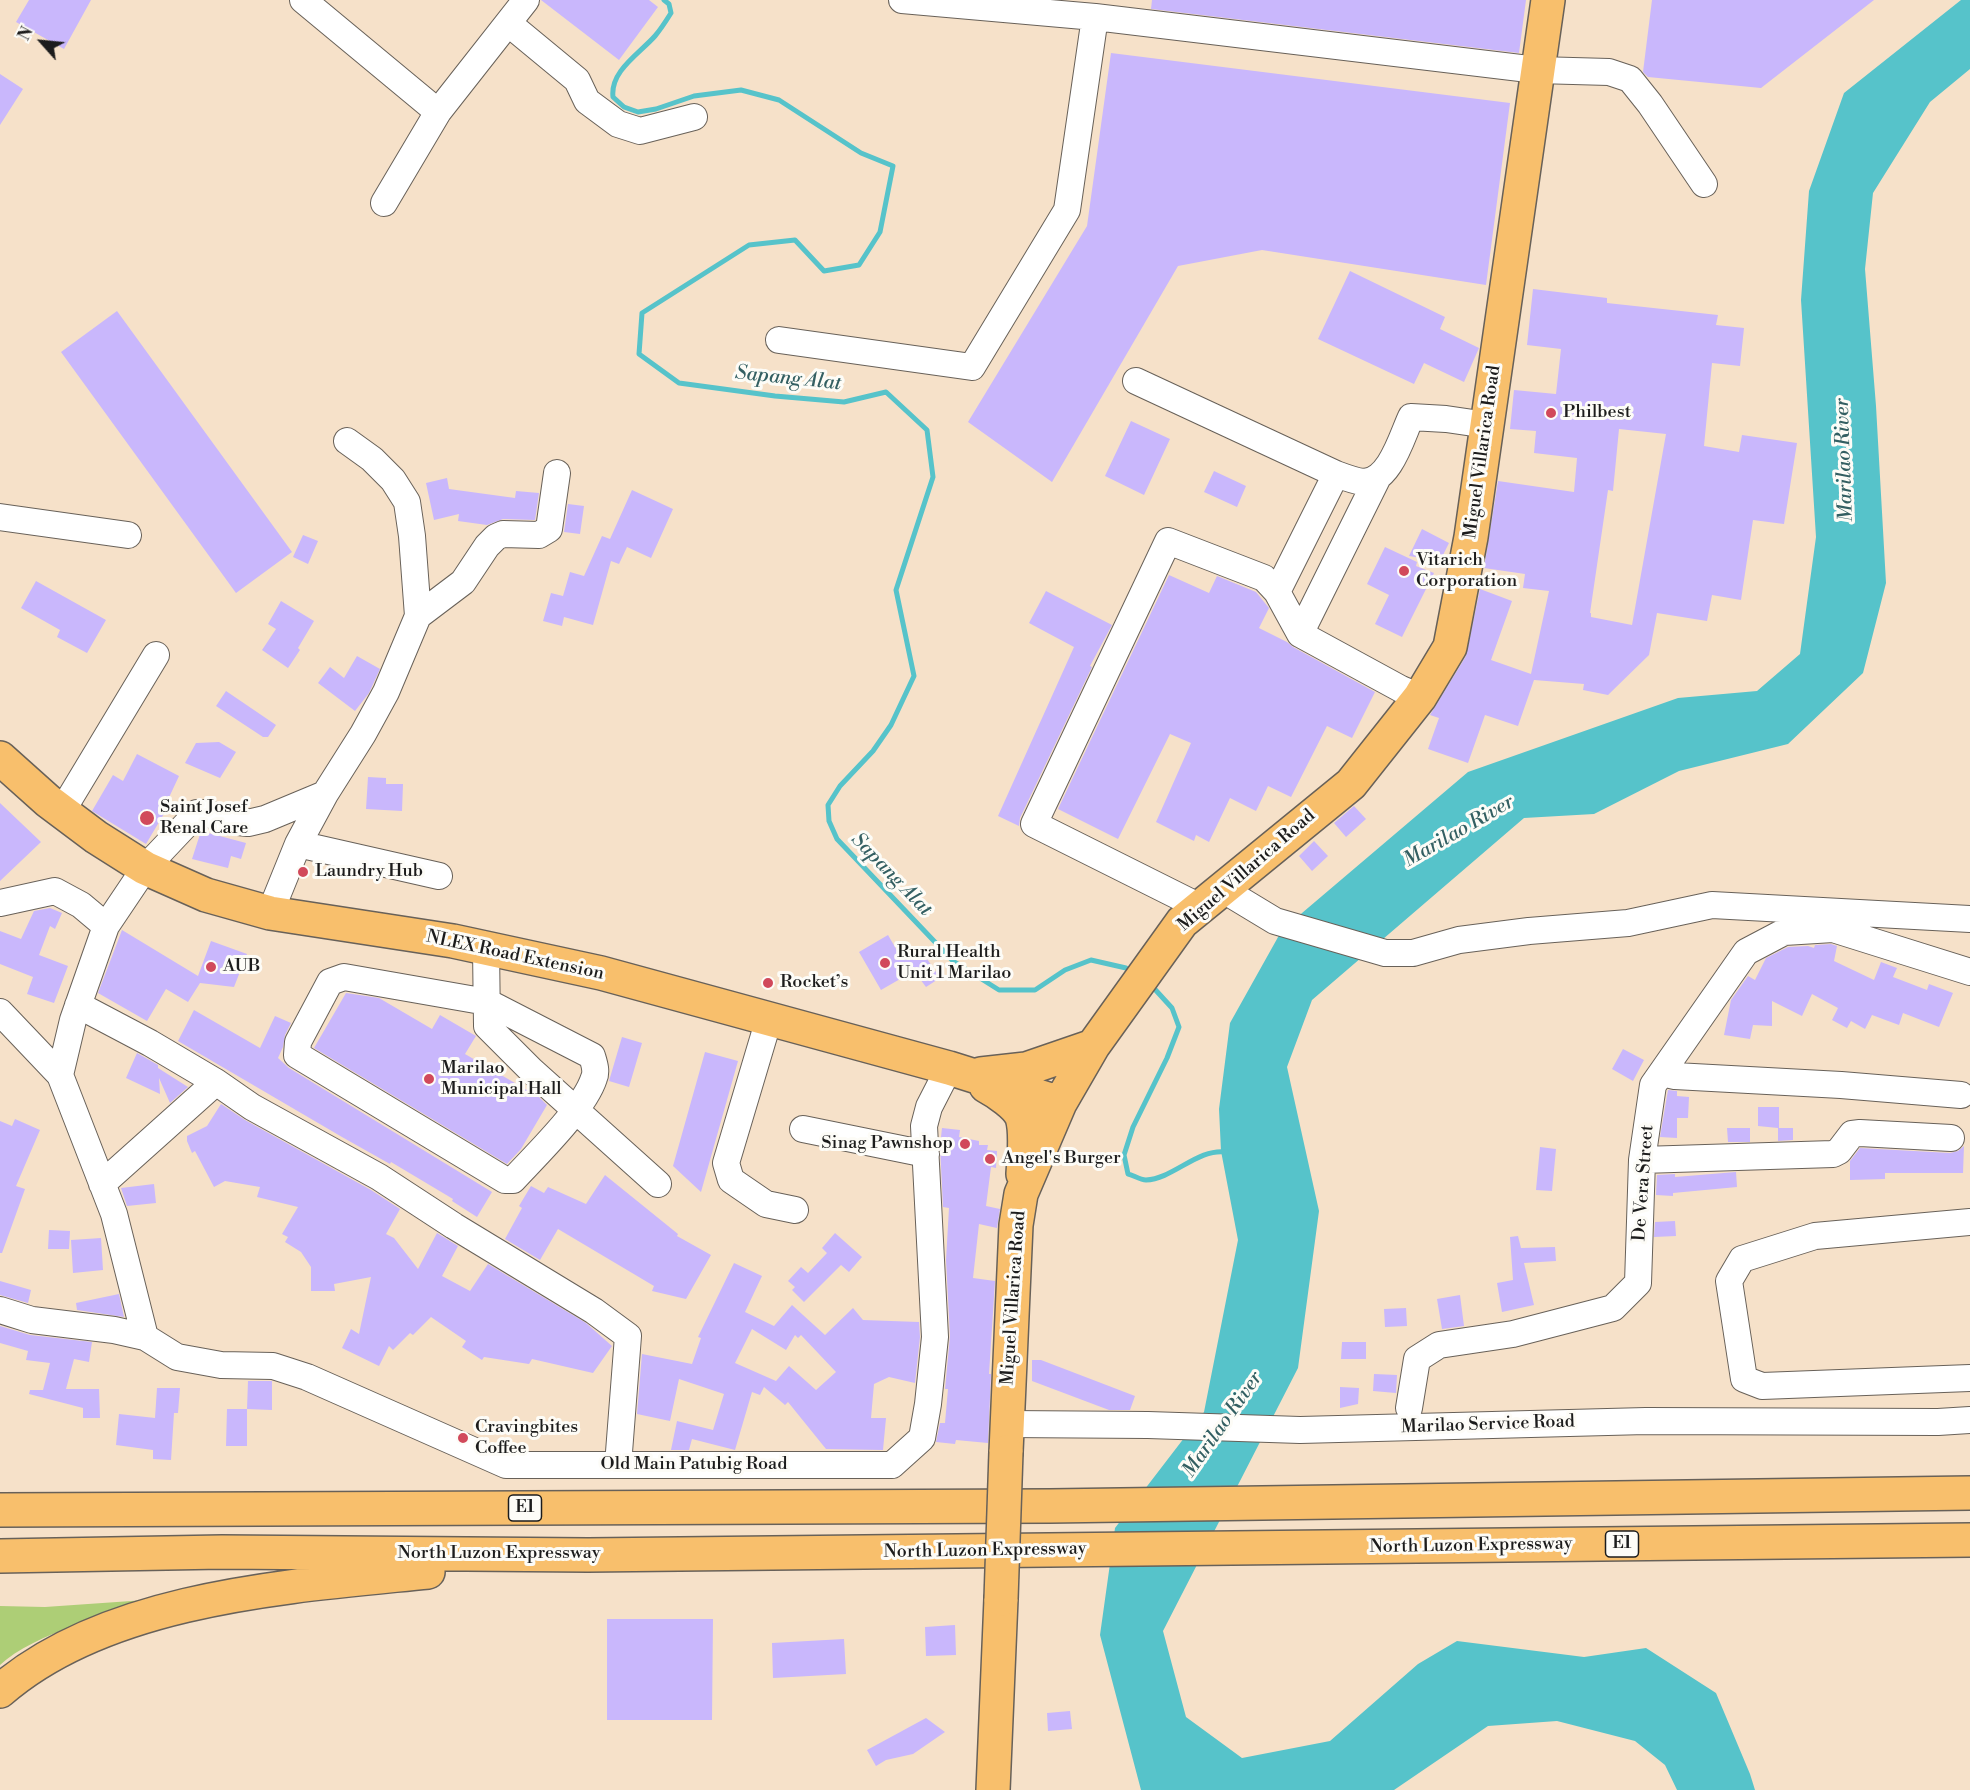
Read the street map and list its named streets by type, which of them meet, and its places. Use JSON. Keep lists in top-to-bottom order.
{
  "streets": {
    "main road": [
      "Miguel Villarica Road",
      "NLEX Road Extension",
      "E1",
      "North Luzon Expressway"
    ],
    "street": ["De Vera Street", "Marilao Service Road", "Old Main Patubig Road"]
  },
  "crossings": [
    ["Miguel Villarica Road", "NLEX Road Extension"],
    ["Miguel Villarica Road", "Marilao Service Road"],
    ["NLEX Road Extension", "Old Main Patubig Road"]
  ],
  "water": ["Sapang Alat", "Marilao River"],
  "places": [
    "Philbest",
    "Vitarich Corporation",
    "Saint Josef Renal Care",
    "Laundry Hub",
    "Rural Health Unit 1 Marilao",
    "AUB",
    "Rocket’s",
    "Marilao Municipal Hall",
    "Sinag Pawnshop",
    "Angel's Burger",
    "Cravingbites Coffee"
  ],
  "north": "top left"
}
